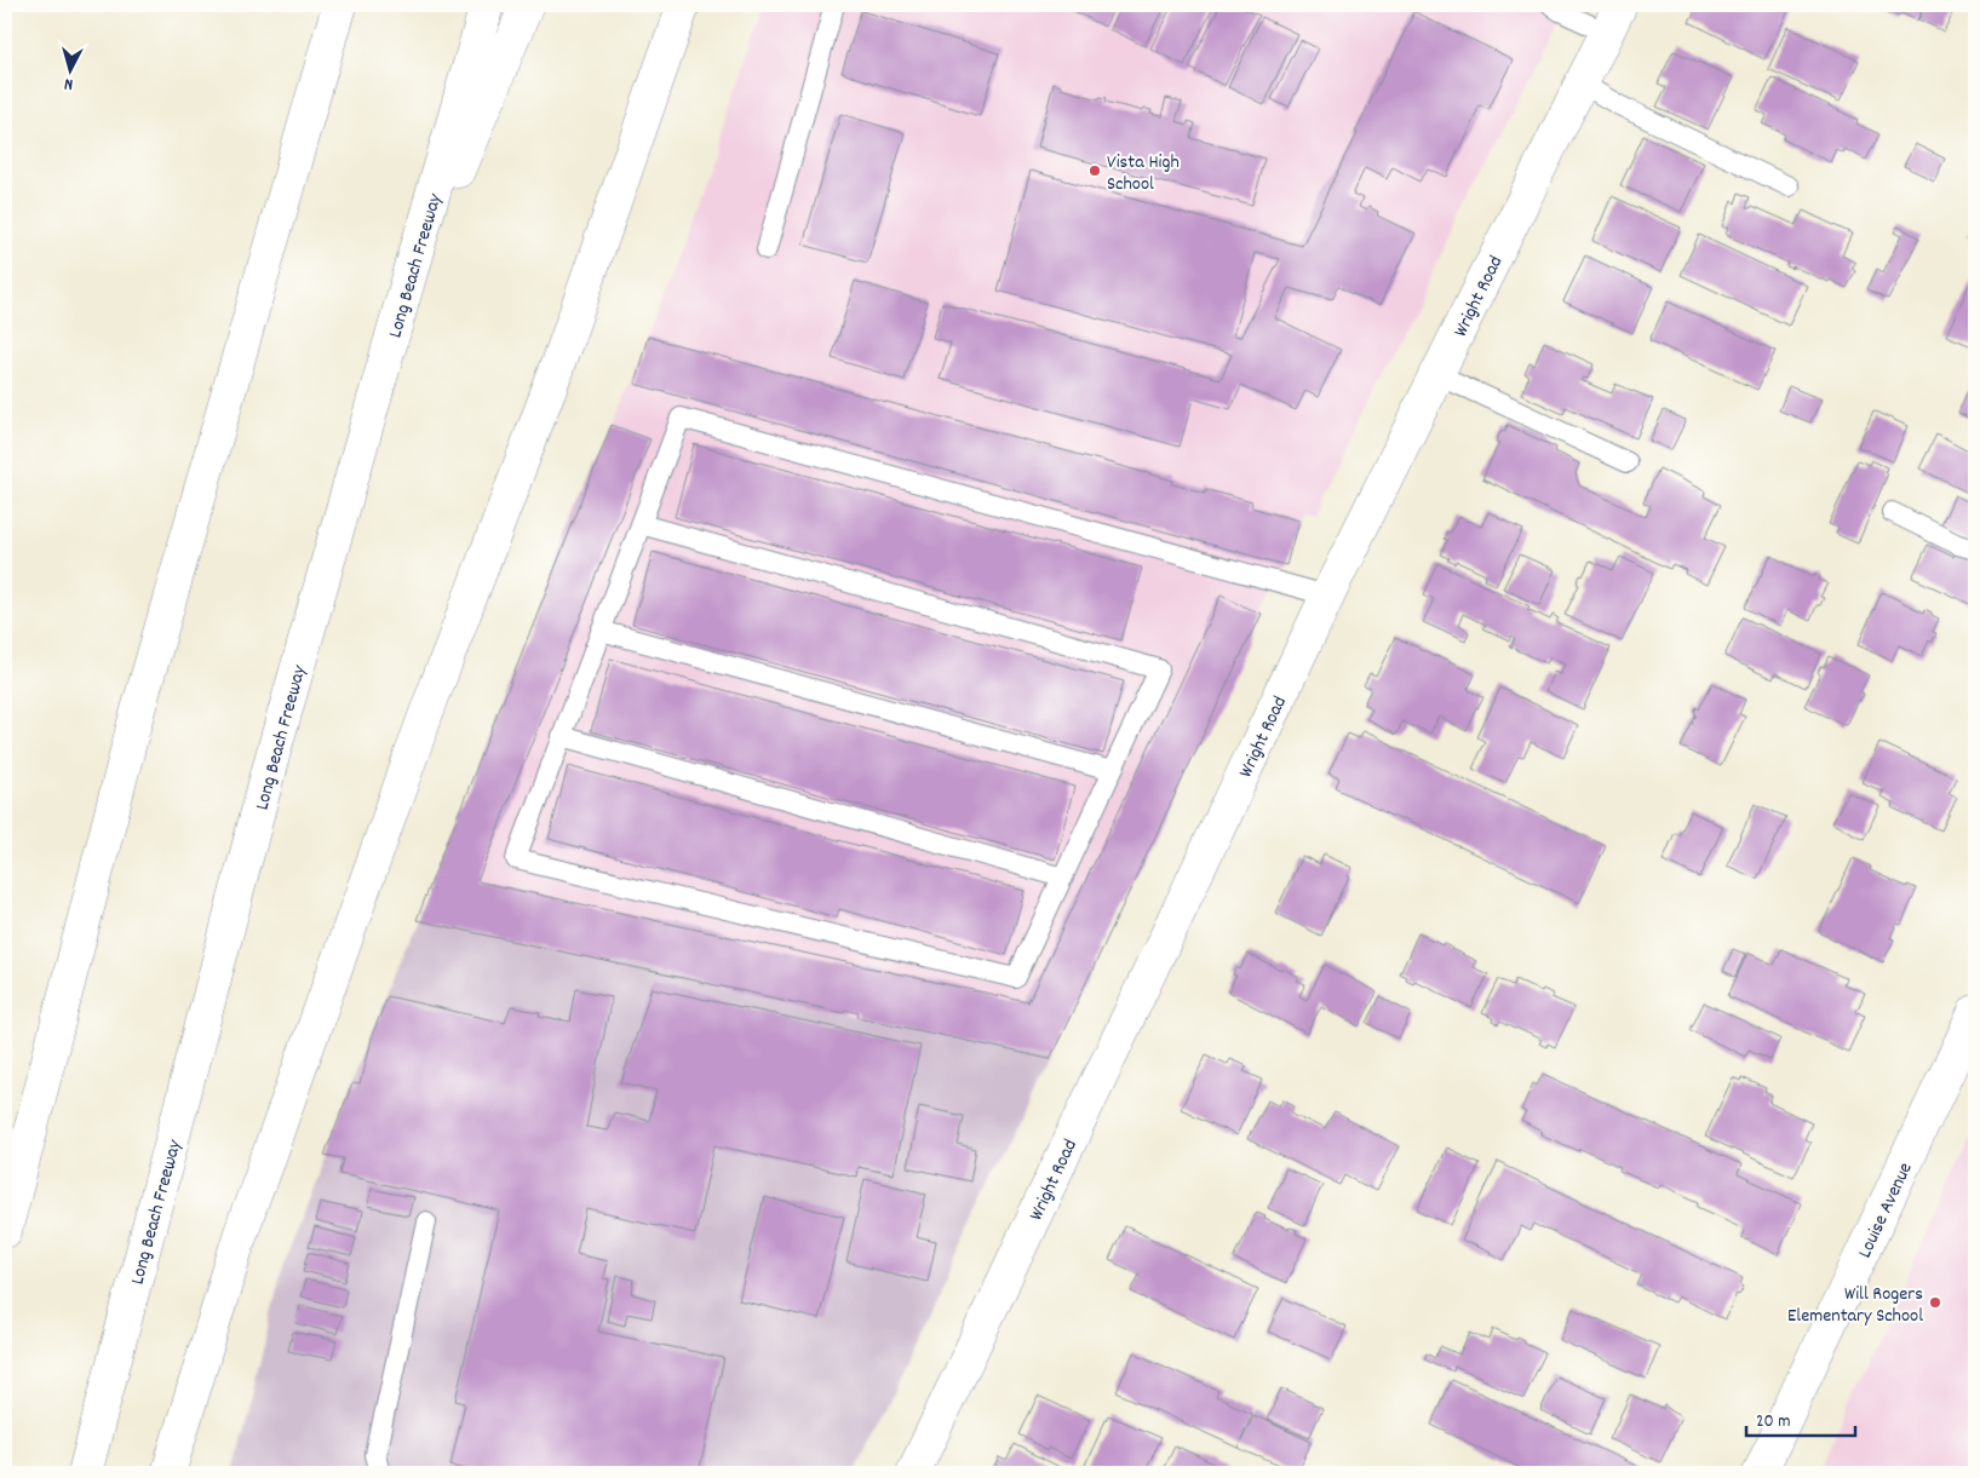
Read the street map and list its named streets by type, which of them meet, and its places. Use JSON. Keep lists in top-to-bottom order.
{
  "streets": {
    "main road": ["Long Beach Freeway", "Wright Road", "Louise Avenue"]
  },
  "places": ["Vista High School", "Will Rogers Elementary School"],
  "scale_bar": "20 m",
  "north": "bottom"
}
